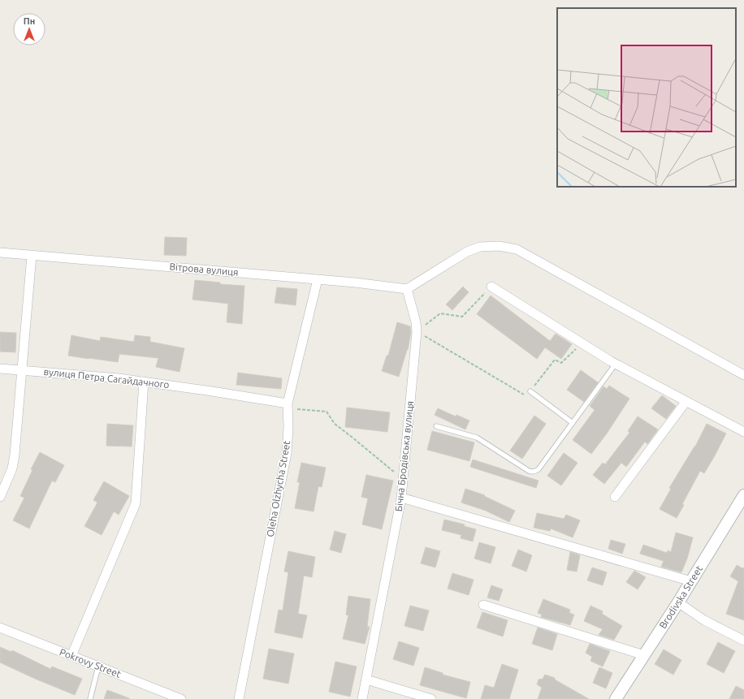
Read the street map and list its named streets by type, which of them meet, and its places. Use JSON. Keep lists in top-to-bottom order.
{
  "streets": {
    "street": [
      "Вітрова вулиця",
      "вулиця Петра Сагайдачного",
      "Бічна Бродівська вулиця",
      "Oleha Olzhycha Street",
      "Brodivska Street",
      "Pokrovy Street"
    ]
  },
  "crossings": [
    ["Вітрова вулиця", "Бічна Бродівська вулиця"],
    ["Вітрова вулиця", "Oleha Olzhycha Street"],
    ["вулиця Петра Сагайдачного", "Oleha Olzhycha Street"]
  ],
  "north": "top"
}
